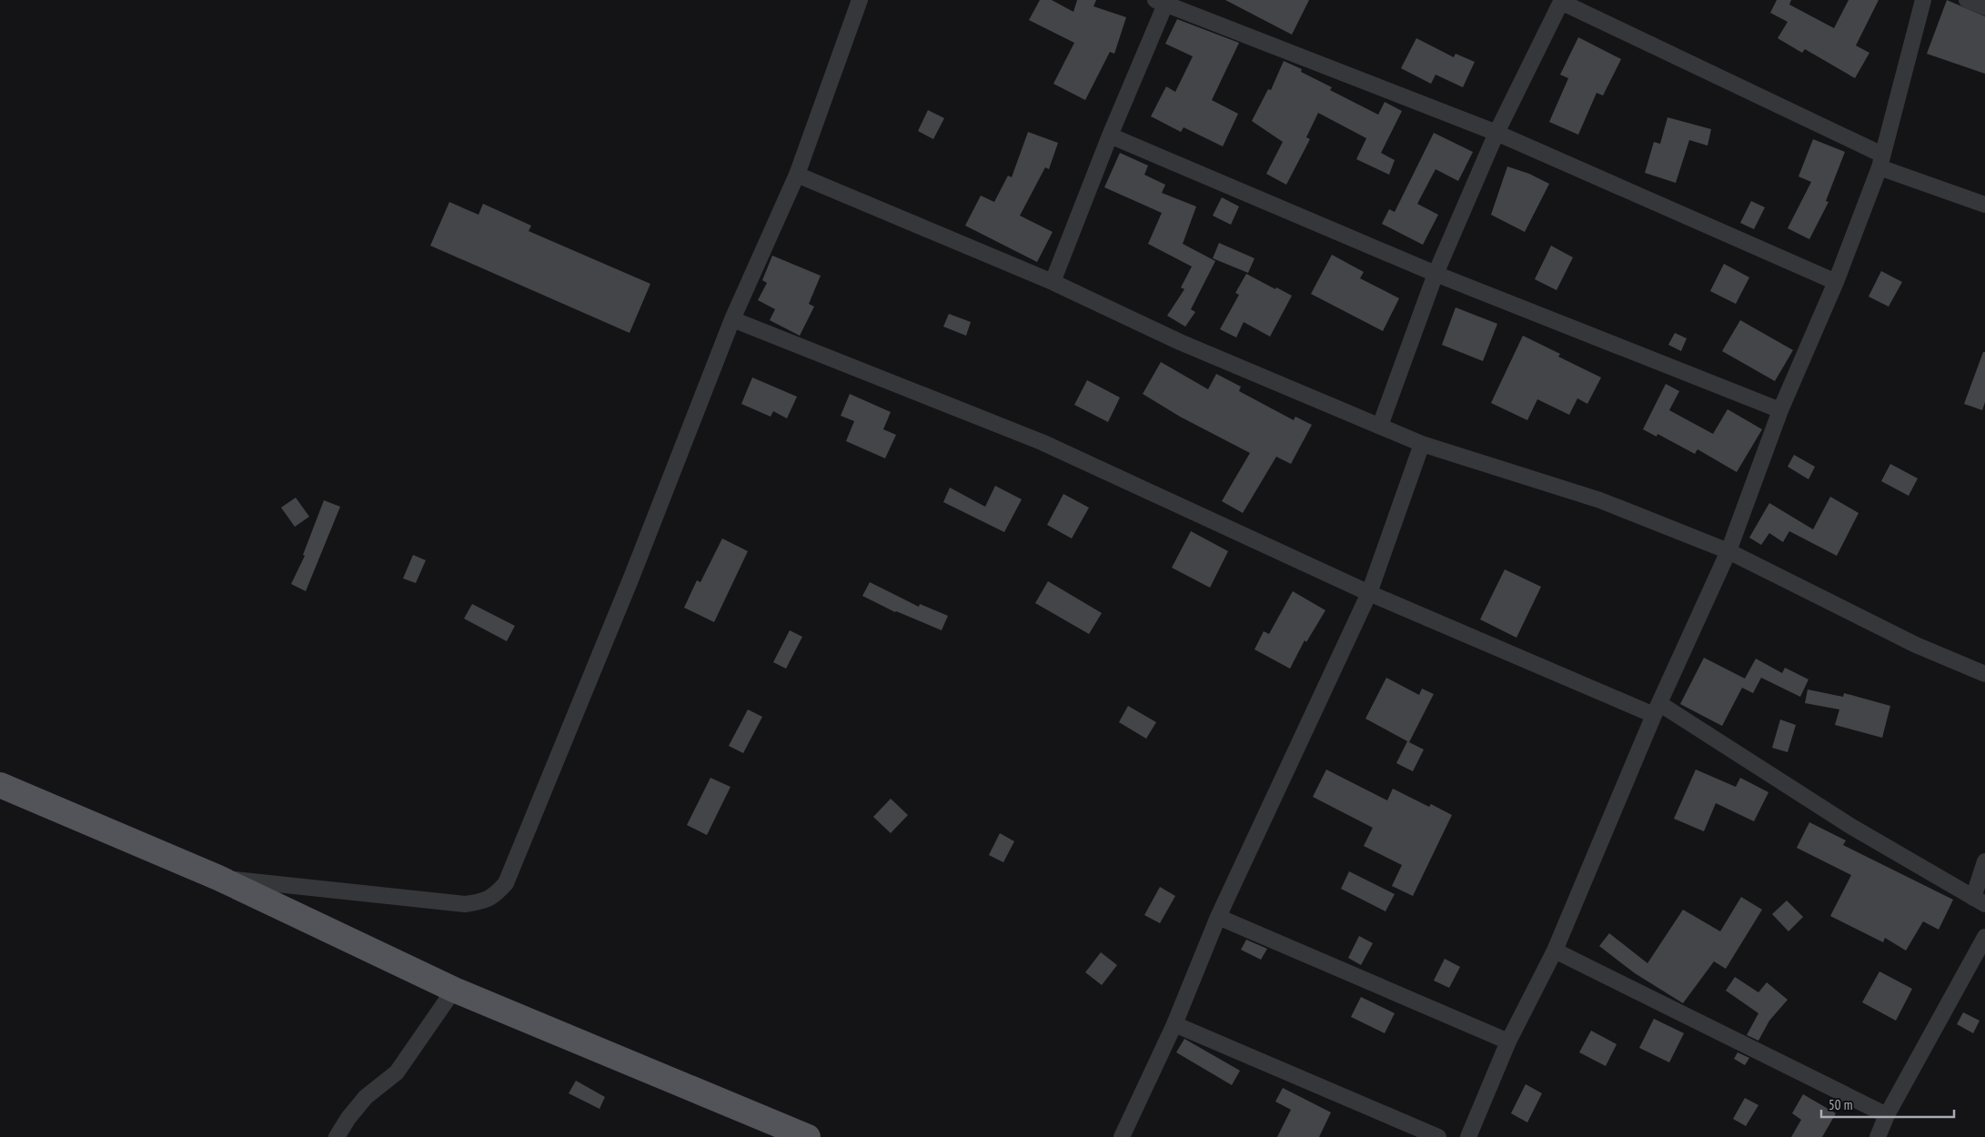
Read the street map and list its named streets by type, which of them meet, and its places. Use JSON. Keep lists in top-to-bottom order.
{
  "scale_bar": "50 m"
}
